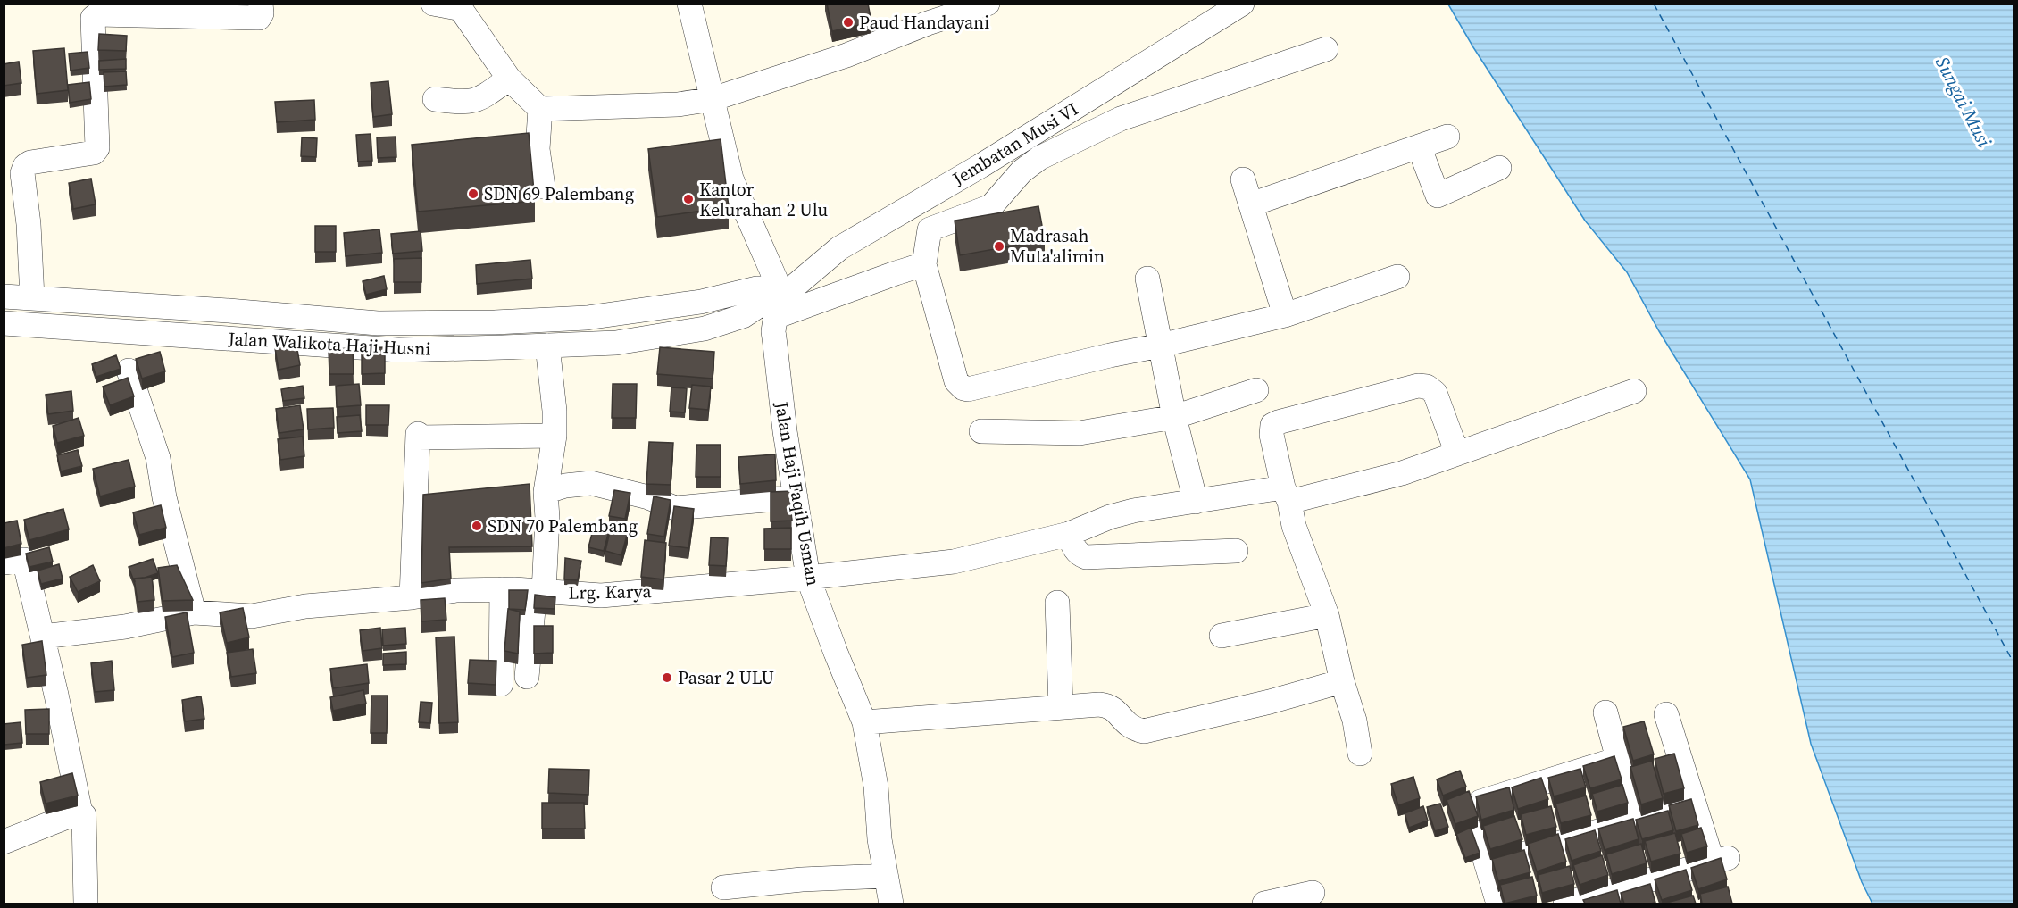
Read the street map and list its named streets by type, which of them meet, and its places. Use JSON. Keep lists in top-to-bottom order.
{
  "streets": {
    "street": [
      "Jembatan Musi VI",
      "Jalan Walikota Haji Husni",
      "Jalan Haji Faqih Usman",
      "Lrg. Karya"
    ]
  },
  "crossings": [
    ["Jembatan Musi VI", "Jalan Walikota Haji Husni"],
    ["Jembatan Musi VI", "Jalan Haji Faqih Usman"],
    ["Jalan Walikota Haji Husni", "Jalan Haji Faqih Usman"],
    ["Jalan Haji Faqih Usman", "Lrg. Karya"]
  ],
  "water": ["Sungai Musi"],
  "places": [
    "Paud Handayani",
    "SDN 69 Palembang",
    "Kantor Kelurahan 2 Ulu",
    "Madrasah Muta'alimin",
    "SDN 70 Palembang",
    "Pasar 2 ULU"
  ]
}
